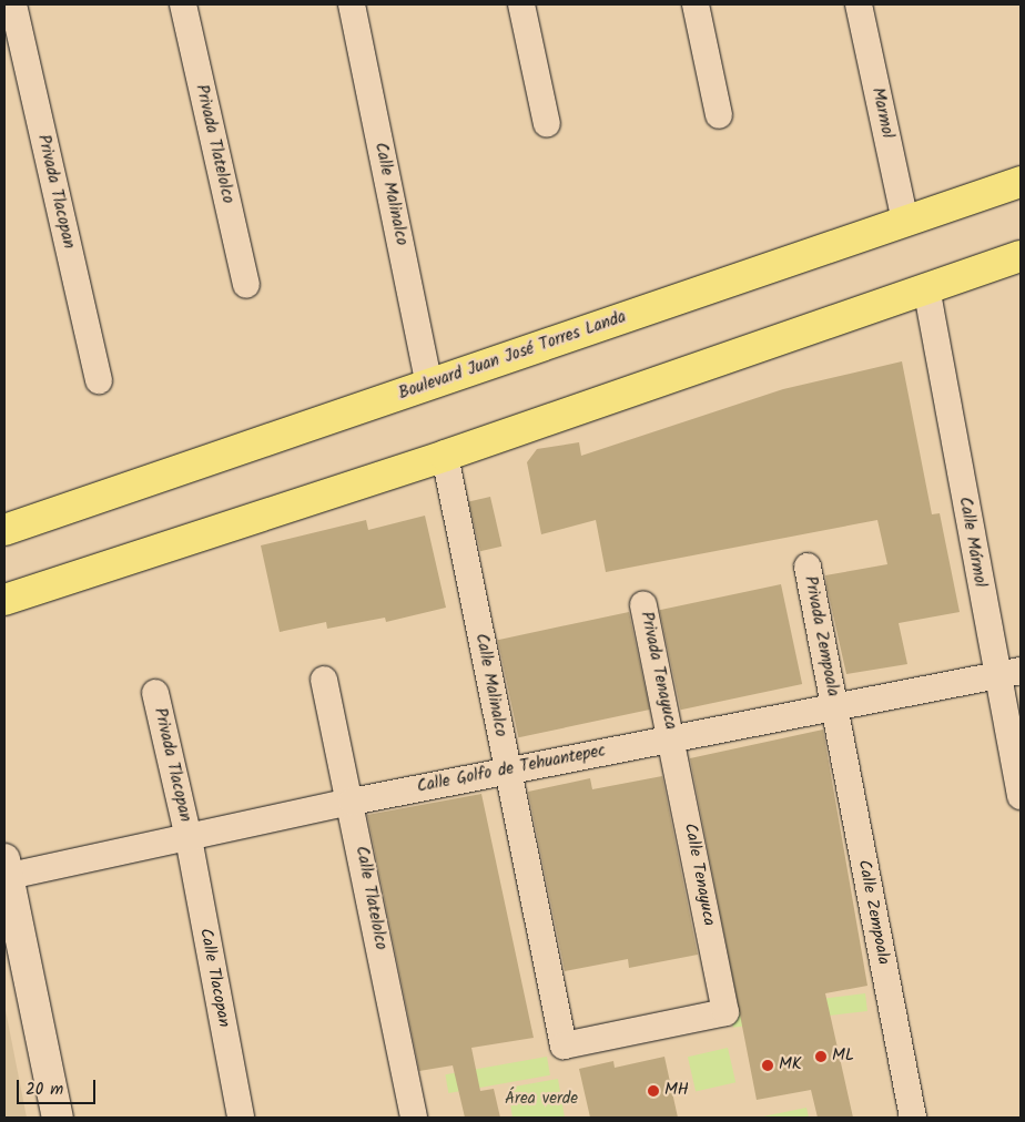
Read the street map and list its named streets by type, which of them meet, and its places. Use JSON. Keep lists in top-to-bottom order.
{
  "streets": {
    "main road": ["Boulevard Juan José Torres Landa"],
    "street": [
      "Marmol",
      "Privada Tlatelolco",
      "Privada Tlacopan",
      "Calle Malinalco",
      "Calle Mármol",
      "Privada Zempoala",
      "Privada Tenayuca",
      "Calle Golfo de Tehuantepec",
      "Calle Tenayuca",
      "Calle Tlatelolco",
      "Calle Zempoala",
      "Calle Tlacopan"
    ]
  },
  "crossings": [
    ["Marmol", "Boulevard Juan José Torres Landa"],
    ["Privada Tlacopan", "Calle Golfo de Tehuantepec"],
    ["Privada Tlacopan", "Calle Tlacopan"],
    ["Calle Malinalco", "Boulevard Juan José Torres Landa"],
    ["Calle Malinalco", "Calle Golfo de Tehuantepec"],
    ["Calle Malinalco", "Calle Tenayuca"],
    ["Calle Mármol", "Calle Golfo de Tehuantepec"],
    ["Privada Zempoala", "Calle Golfo de Tehuantepec"],
    ["Privada Zempoala", "Calle Zempoala"],
    ["Privada Tenayuca", "Calle Golfo de Tehuantepec"],
    ["Privada Tenayuca", "Calle Tenayuca"],
    ["Calle Golfo de Tehuantepec", "Calle Tenayuca"],
    ["Calle Golfo de Tehuantepec", "Calle Tlatelolco"],
    ["Calle Golfo de Tehuantepec", "Calle Zempoala"],
    ["Calle Golfo de Tehuantepec", "Calle Tlacopan"]
  ],
  "parks": ["Área verde"],
  "places": ["ML", "MK", "MH"],
  "scale_bar": "20 m"
}
